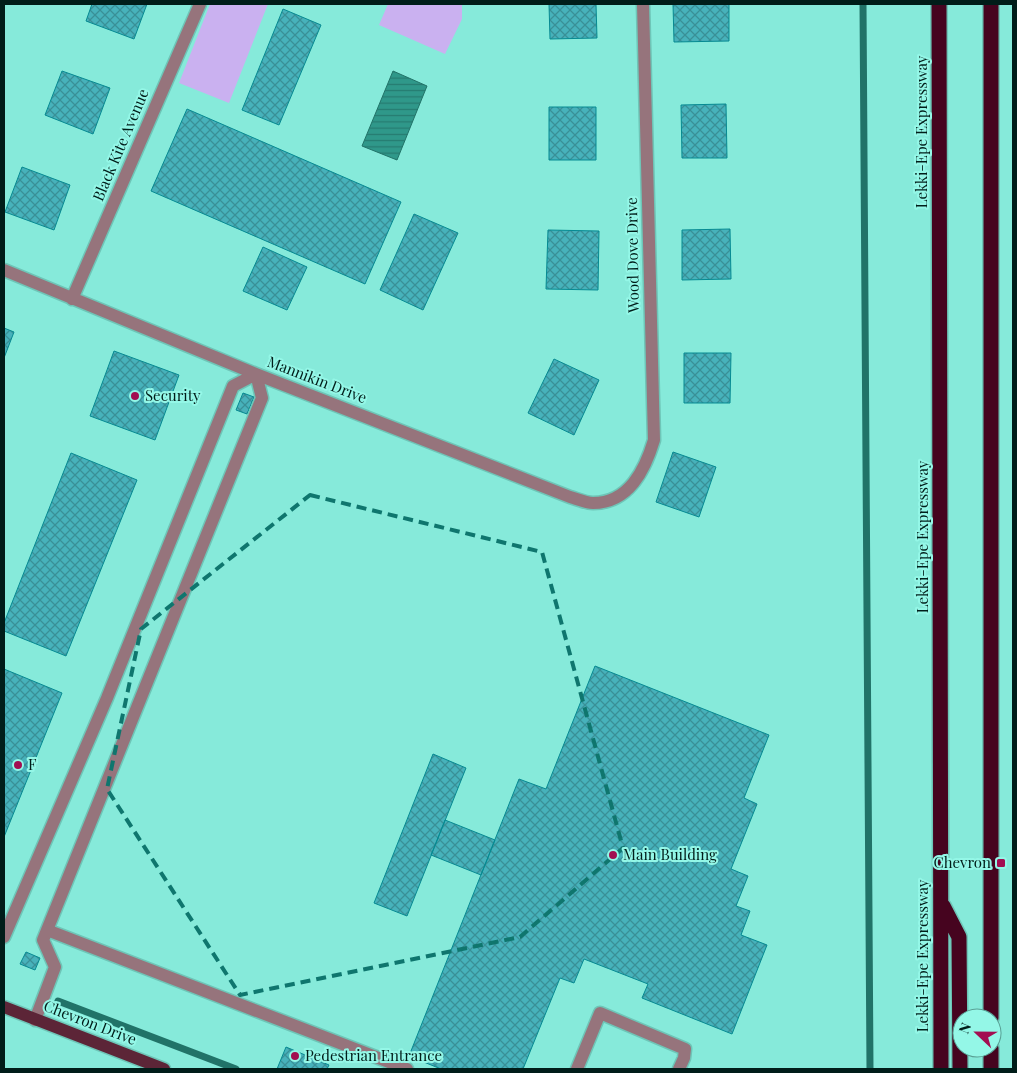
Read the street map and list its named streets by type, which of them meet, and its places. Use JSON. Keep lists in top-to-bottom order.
{
  "streets": {
    "highway": ["Lekki-Epe Expressway"],
    "main road": ["Chevron Drive"],
    "lane": ["Black Kite Avenue", "Wood Dove Drive", "Mannikin Drive"]
  },
  "crossings": [
    ["Black Kite Avenue", "Mannikin Drive"],
    ["Wood Dove Drive", "Mannikin Drive"]
  ],
  "places": {
    "other": [
      "Security",
      "F",
      "Main Building",
      "Pedestrian Entrance"
    ],
    "transit": ["Chevron"]
  },
  "north": "left"
}
